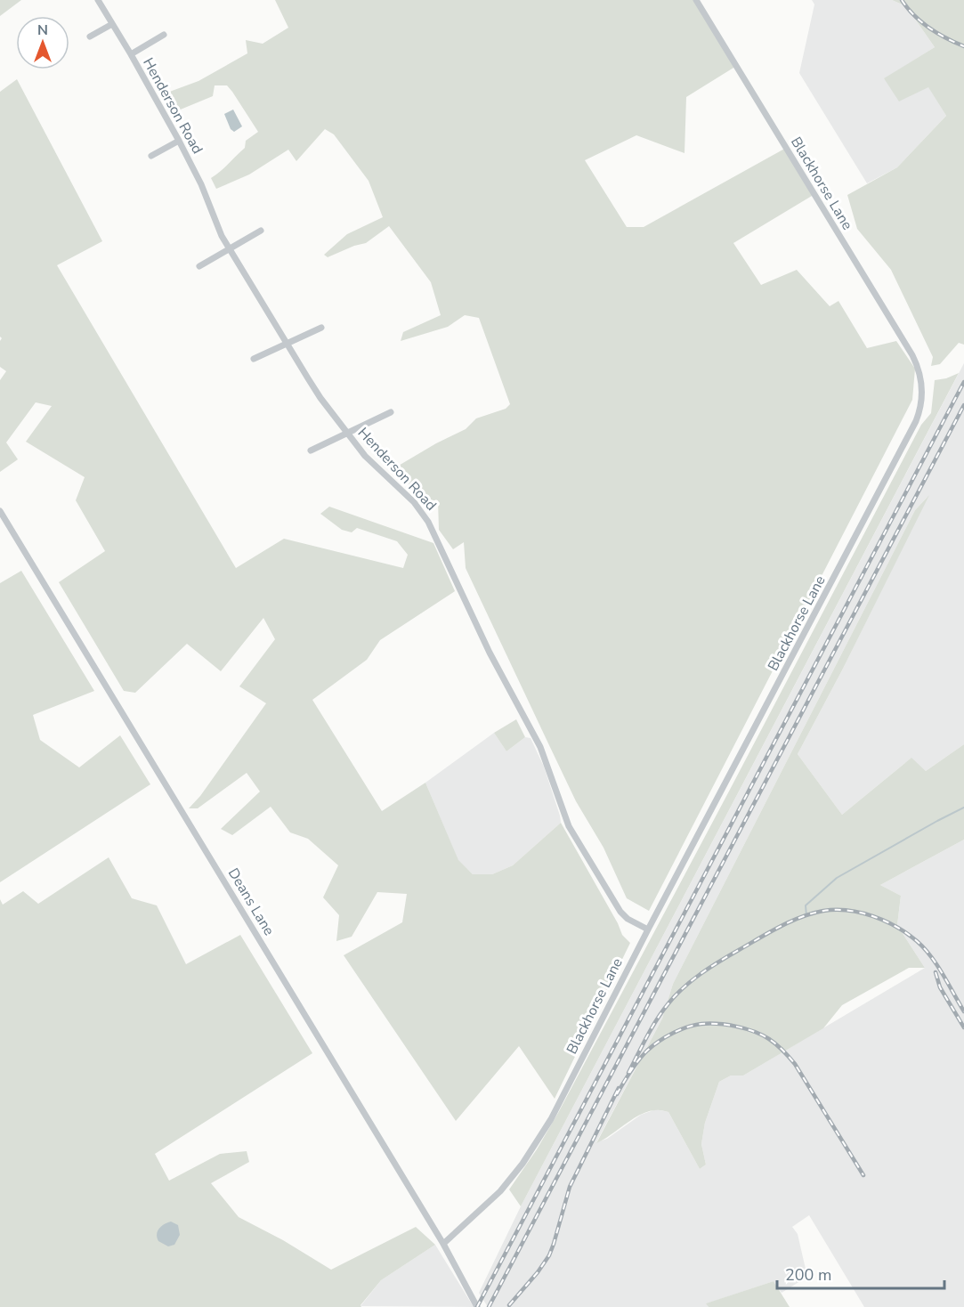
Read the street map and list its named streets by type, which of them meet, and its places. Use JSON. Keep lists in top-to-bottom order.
{
  "streets": {
    "street": ["Henderson Road", "Blackhorse Lane", "Deans Lane"]
  },
  "crossings": [
    ["Henderson Road", "Blackhorse Lane"],
    ["Blackhorse Lane", "Deans Lane"]
  ],
  "scale_bar": "200 m",
  "north": "top"
}
